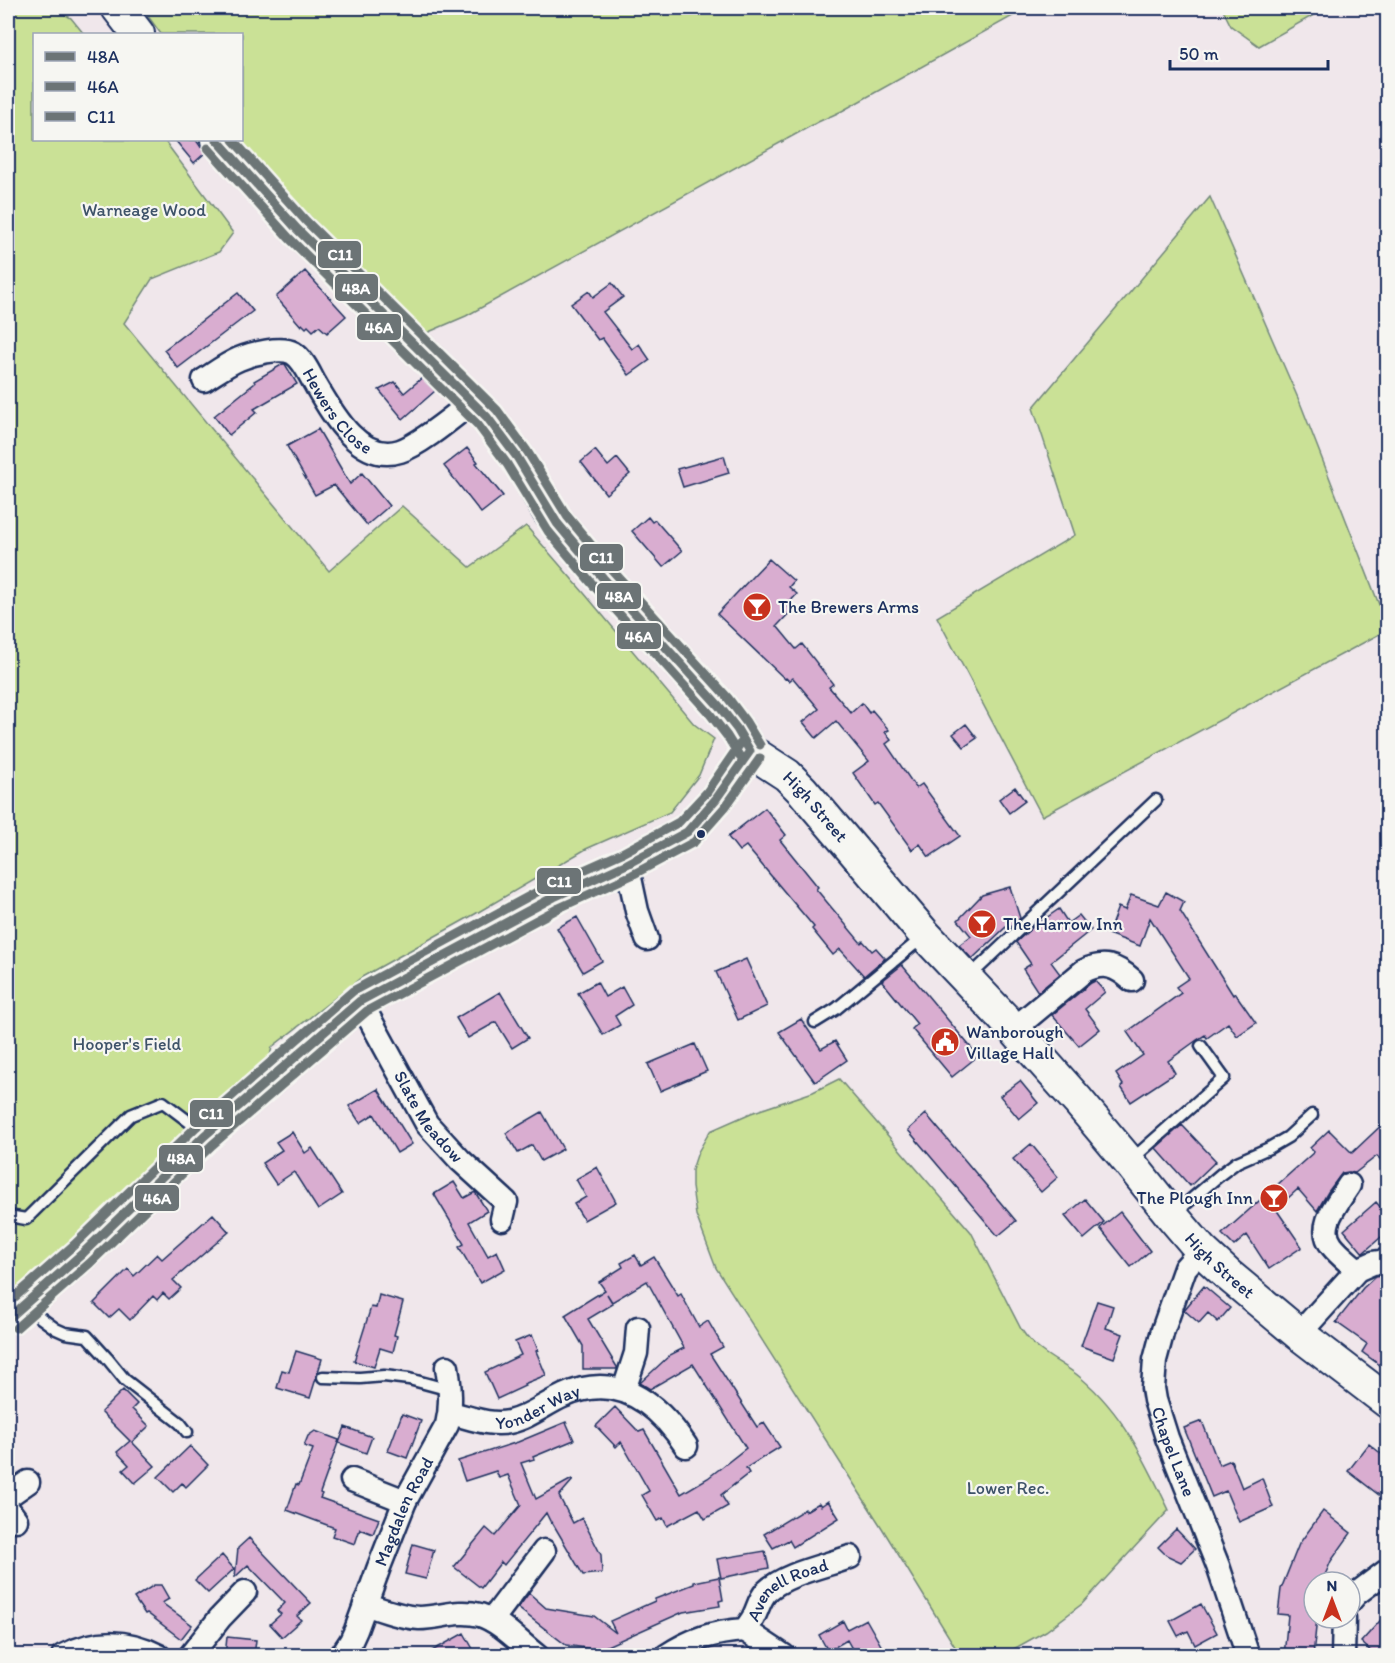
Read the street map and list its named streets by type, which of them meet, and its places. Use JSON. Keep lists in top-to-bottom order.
{
  "streets": {
    "street": [
      "Hewers Close",
      "High Street",
      "Slate Meadow",
      "Yonder Way",
      "Chapel Lane",
      "Magdalen Road",
      "Avenell Road"
    ]
  },
  "crossings": [
    ["Hewers Close", "High Street"],
    ["High Street", "Chapel Lane"],
    ["Yonder Way", "Magdalen Road"]
  ],
  "parks": ["Warneage Wood", "Hooper's Field", "Lower Rec."],
  "places": {
    "bar": ["The Brewers Arms", "The Harrow Inn", "The Plough Inn"],
    "public building": ["Wanborough Village Hall"]
  },
  "lines": ["transit line 48A", "transit line C11", "transit line 46A"],
  "legend": ["48A", "46A", "C11"],
  "scale_bar": "50 m",
  "north": "top"
}
